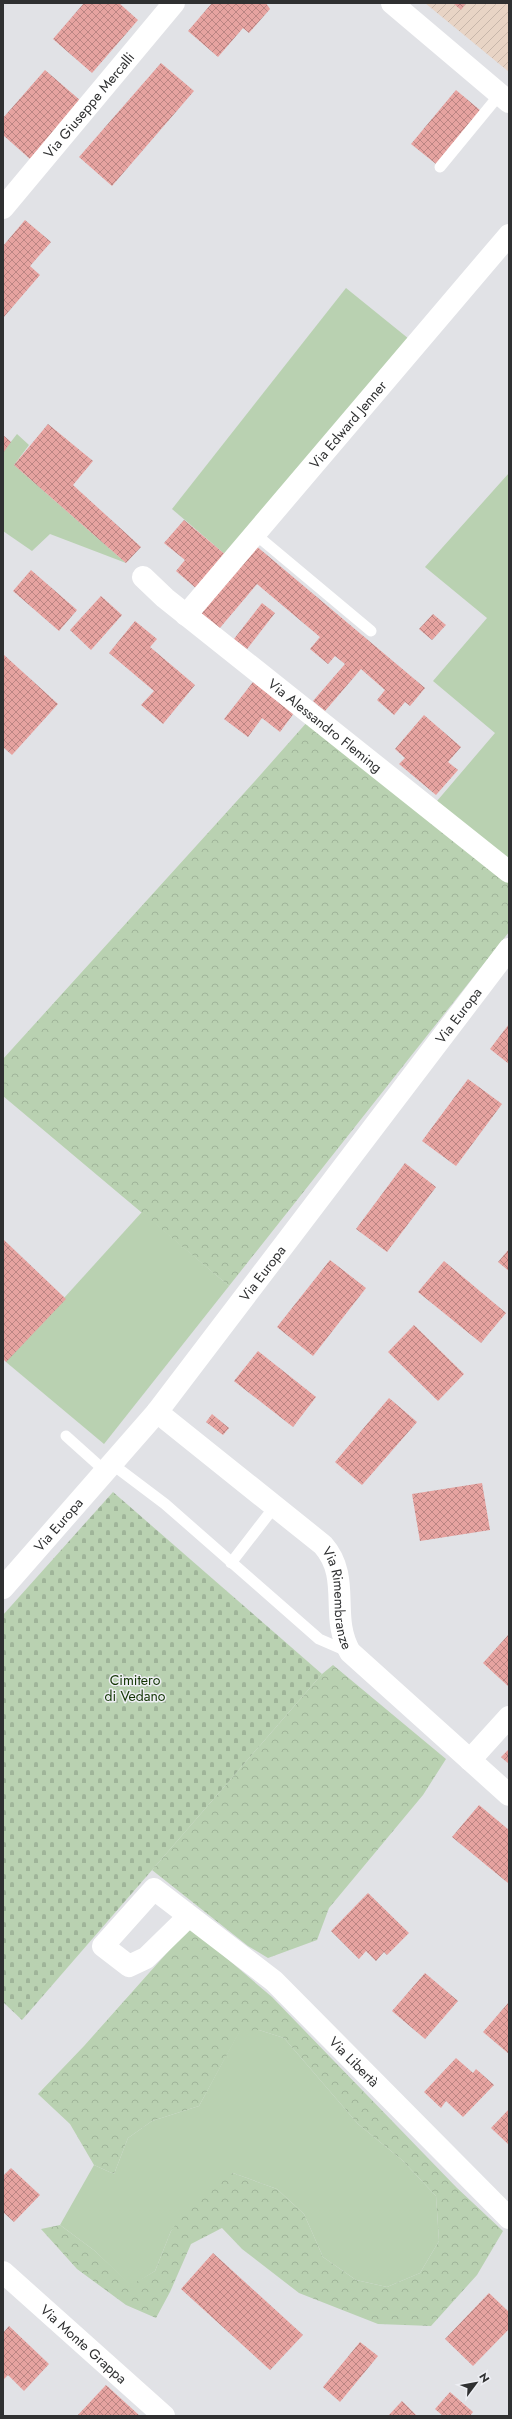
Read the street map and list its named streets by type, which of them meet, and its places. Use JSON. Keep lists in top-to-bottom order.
{
  "streets": {
    "street": [
      "Via Giuseppe Mercalli",
      "Via Edward Jenner",
      "Via Alessandro Fleming",
      "Via Europa",
      "Via Rimembranze",
      "Via Libertà",
      "Via Monte Grappa"
    ]
  },
  "crossings": [
    ["Via Edward Jenner", "Via Alessandro Fleming"],
    ["Via Europa", "Via Rimembranze"]
  ],
  "parks": ["Cimitero di Vedano"],
  "north": "top right"
}
